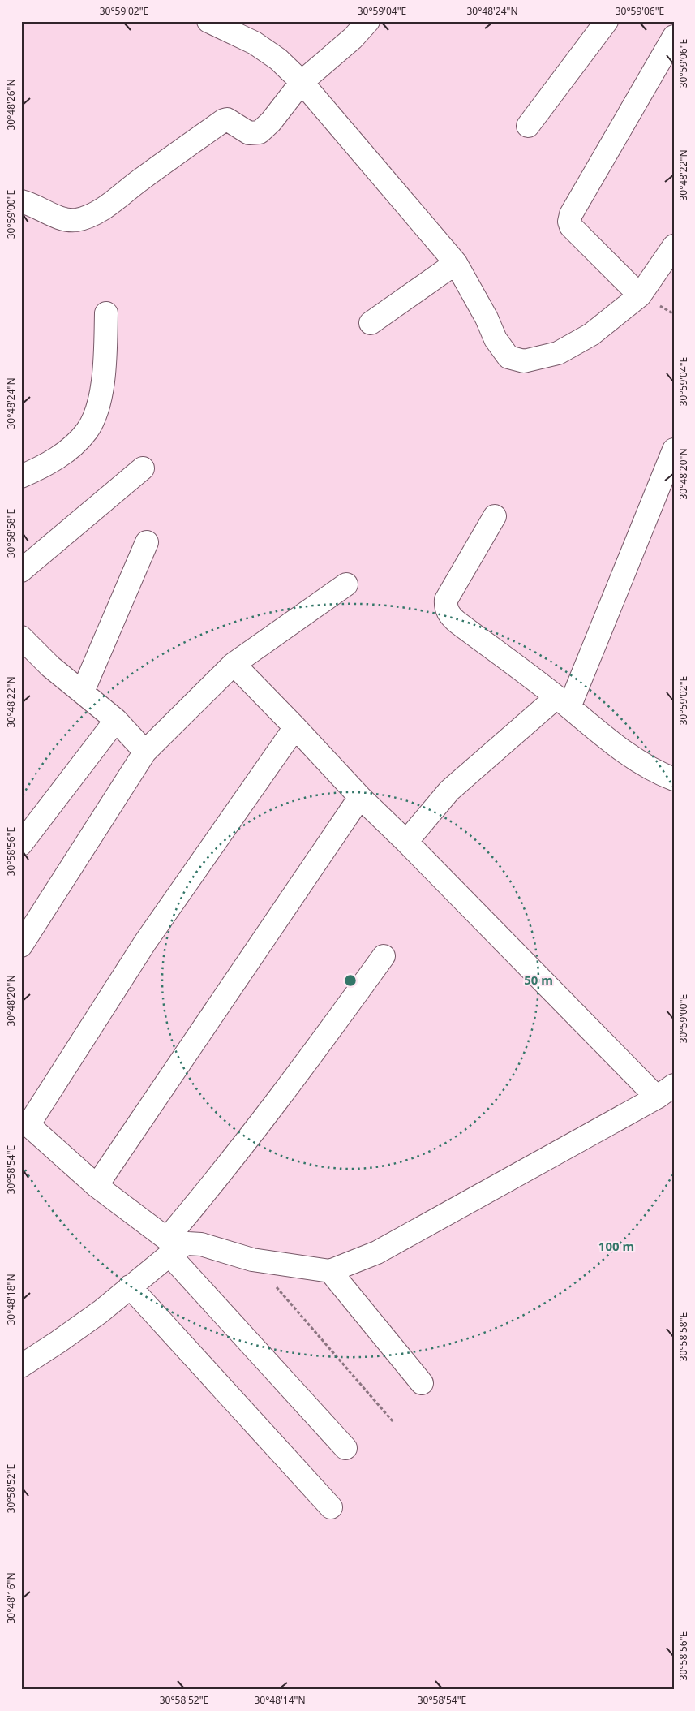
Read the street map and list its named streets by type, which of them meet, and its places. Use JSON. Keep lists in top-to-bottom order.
{
  "coordinates": [
    "30°59'02\"E",
    "30°59'04\"E",
    "30°48'24\"N",
    "30°59'06\"E",
    "30°48'26\"N",
    "30°48'22\"N",
    "30°59'00\"E",
    "30°48'20\"N",
    "30°58'58\"E",
    "30°58'56\"E",
    "30°58'54\"E",
    "30°48'18\"N",
    "30°58'52\"E",
    "30°48'16\"N",
    "30°48'14\"N"
  ],
  "rings": ["50 m", "100 m"]
}
